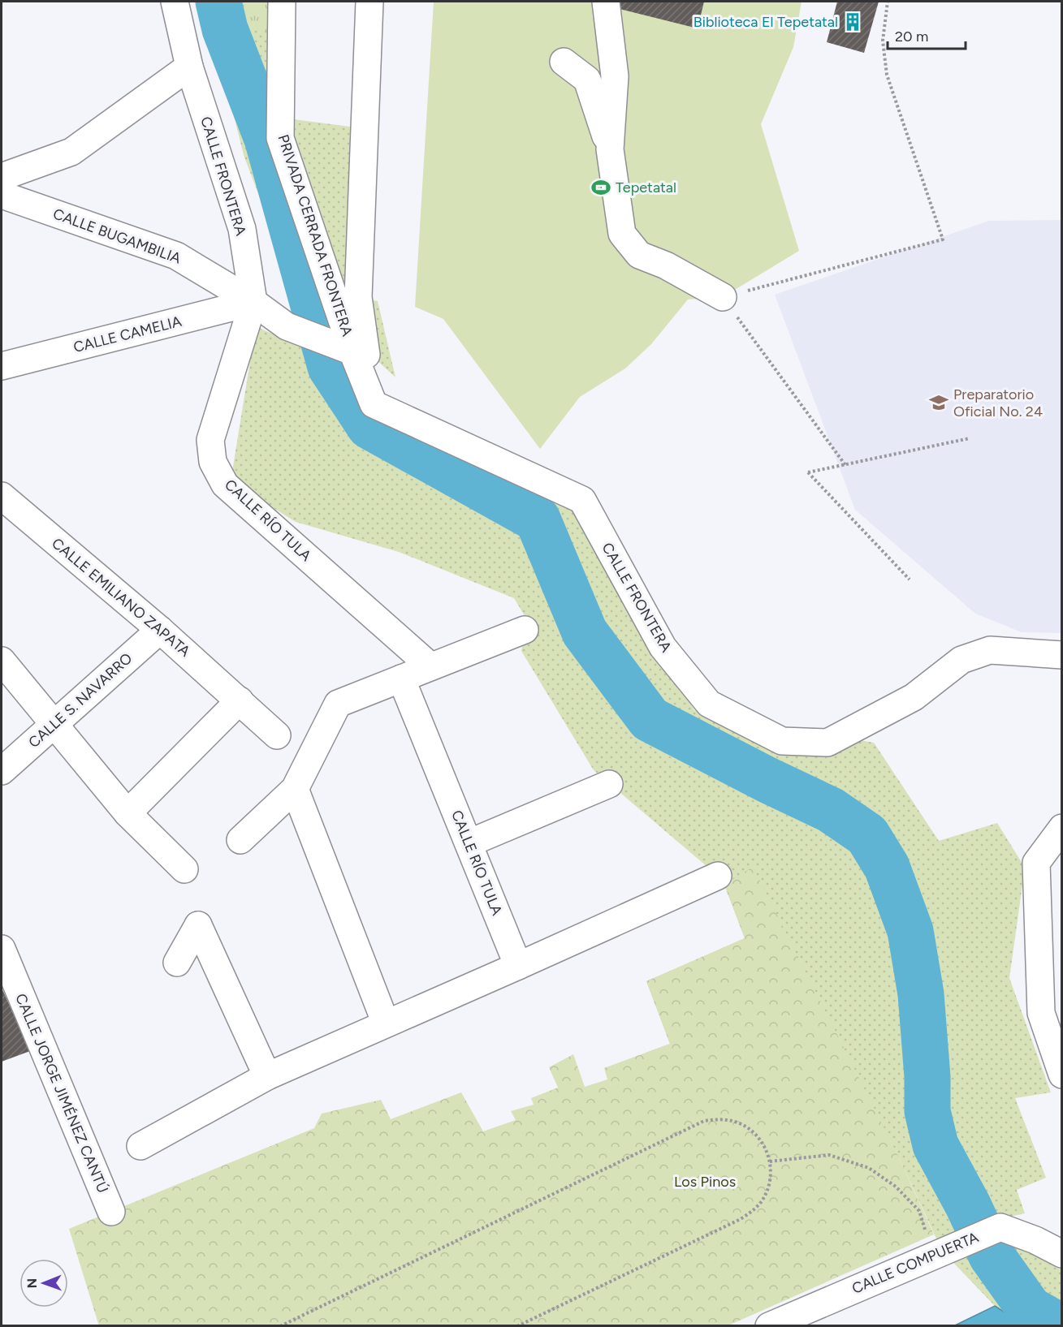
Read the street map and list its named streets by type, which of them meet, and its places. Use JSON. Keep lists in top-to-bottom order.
{
  "streets": {
    "street": [
      "CALLE FRONTERA",
      "PRIVADA CERRADA FRONTERA",
      "CALLE BUGAMBILIA",
      "CALLE CAMELIA",
      "CALLE RÍO TULA",
      "CALLE EMILIANO ZAPATA",
      "CALLE S. NAVARRO",
      "CALLE JORGE JIMÉNEZ CANTÚ",
      "CALLE COMPUERTA"
    ]
  },
  "crossings": [
    ["CALLE FRONTERA", "CALLE BUGAMBILIA"],
    ["CALLE FRONTERA", "CALLE CAMELIA"],
    ["CALLE FRONTERA", "CALLE RÍO TULA"],
    ["CALLE BUGAMBILIA", "CALLE CAMELIA"],
    ["CALLE BUGAMBILIA", "CALLE RÍO TULA"],
    ["CALLE CAMELIA", "CALLE RÍO TULA"],
    ["CALLE EMILIANO ZAPATA", "CALLE S. NAVARRO"]
  ],
  "parks": ["Los Pinos"],
  "places": {
    "building": ["Biblioteca El Tepetatal"],
    "sports": ["Tepetatal"],
    "school or university": ["Preparatorio Oficial No. 24"]
  },
  "scale_bar": "20 m",
  "north": "left"
}
